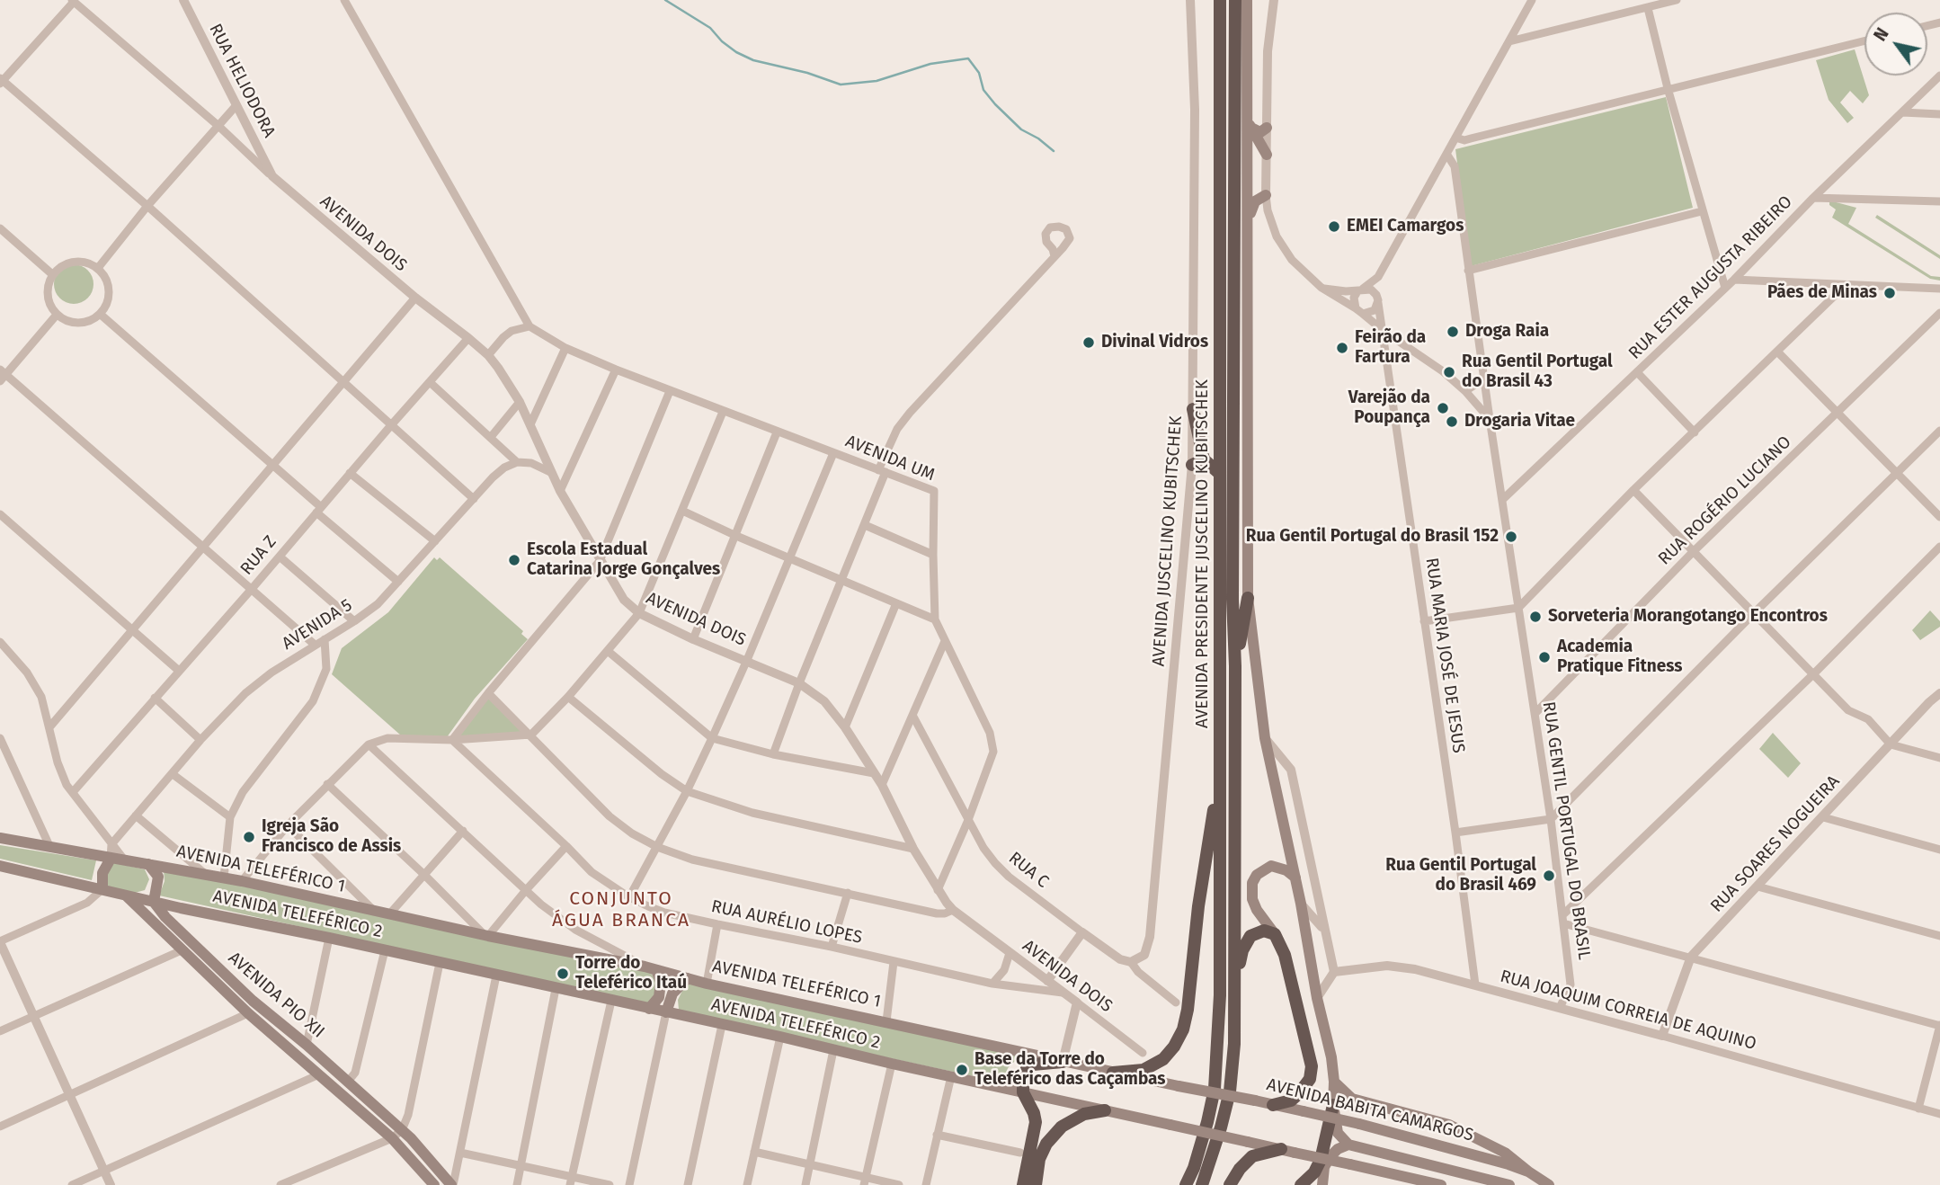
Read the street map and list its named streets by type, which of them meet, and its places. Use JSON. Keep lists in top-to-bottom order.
{
  "streets": {
    "highway": ["AVENIDA PRESIDENTE JUSCELINO KUBITSCHEK"],
    "main road": [
      "AVENIDA TELEFÉRICO 1",
      "AVENIDA TELEFÉRICO 2",
      "AVENIDA PIO XII",
      "AVENIDA BABITA CAMARGOS"
    ],
    "street": [
      "RUA HELIODORA",
      "AVENIDA DOIS",
      "RUA ESTER AUGUSTA RIBEIRO",
      "AVENIDA UM",
      "RUA ROGÉRIO LUCIANO",
      "AVENIDA JUSCELINO KUBITSCHEK",
      "RUA Z",
      "AVENIDA 5",
      "RUA MARIA JOSÉ DE JESUS",
      "RUA GENTIL PORTUGAL DO BRASIL",
      "RUA SOARES NOGUEIRA",
      "RUA C",
      "RUA AURÉLIO LOPES",
      "RUA JOAQUIM CORREIA DE AQUINO"
    ]
  },
  "crossings": [
    ["RUA HELIODORA", "AVENIDA DOIS"],
    ["AVENIDA DOIS", "AVENIDA UM"],
    ["AVENIDA DOIS", "RUA Z"],
    ["AVENIDA DOIS", "RUA AURÉLIO LOPES"],
    ["RUA ESTER AUGUSTA RIBEIRO", "RUA GENTIL PORTUGAL DO BRASIL"],
    ["AVENIDA UM", "RUA C"],
    ["RUA ROGÉRIO LUCIANO", "RUA GENTIL PORTUGAL DO BRASIL"],
    ["AVENIDA JUSCELINO KUBITSCHEK", "RUA C"],
    ["RUA MARIA JOSÉ DE JESUS", "RUA JOAQUIM CORREIA DE AQUINO"],
    ["RUA GENTIL PORTUGAL DO BRASIL", "RUA JOAQUIM CORREIA DE AQUINO"],
    ["RUA SOARES NOGUEIRA", "RUA JOAQUIM CORREIA DE AQUINO"],
    ["AVENIDA TELEFÉRICO 1", "AVENIDA BABITA CAMARGOS"],
    ["AVENIDA TELEFÉRICO 2", "AVENIDA PIO XII"]
  ],
  "districts": ["CONJUNTO ÁGUA BRANCA"],
  "places": [
    "EMEI Camargos",
    "Pães de Minas",
    "Droga Raia",
    "Divinal Vidros",
    "Feirão da Fartura",
    "Rua Gentil Portugal do Brasil 43",
    "Varejão da Poupança",
    "Drogaria Vitae",
    "Rua Gentil Portugal do Brasil 152",
    "Escola Estadual Catarina Jorge Gonçalves",
    "Sorveteria Morangotango Encontros",
    "Academia Pratique Fitness",
    "Igreja São Francisco de Assis",
    "Rua Gentil Portugal do Brasil 469",
    "Torre do Teleférico Itaú",
    "Base da Torre do Teleférico das Caçambas"
  ],
  "north": "top left"
}
